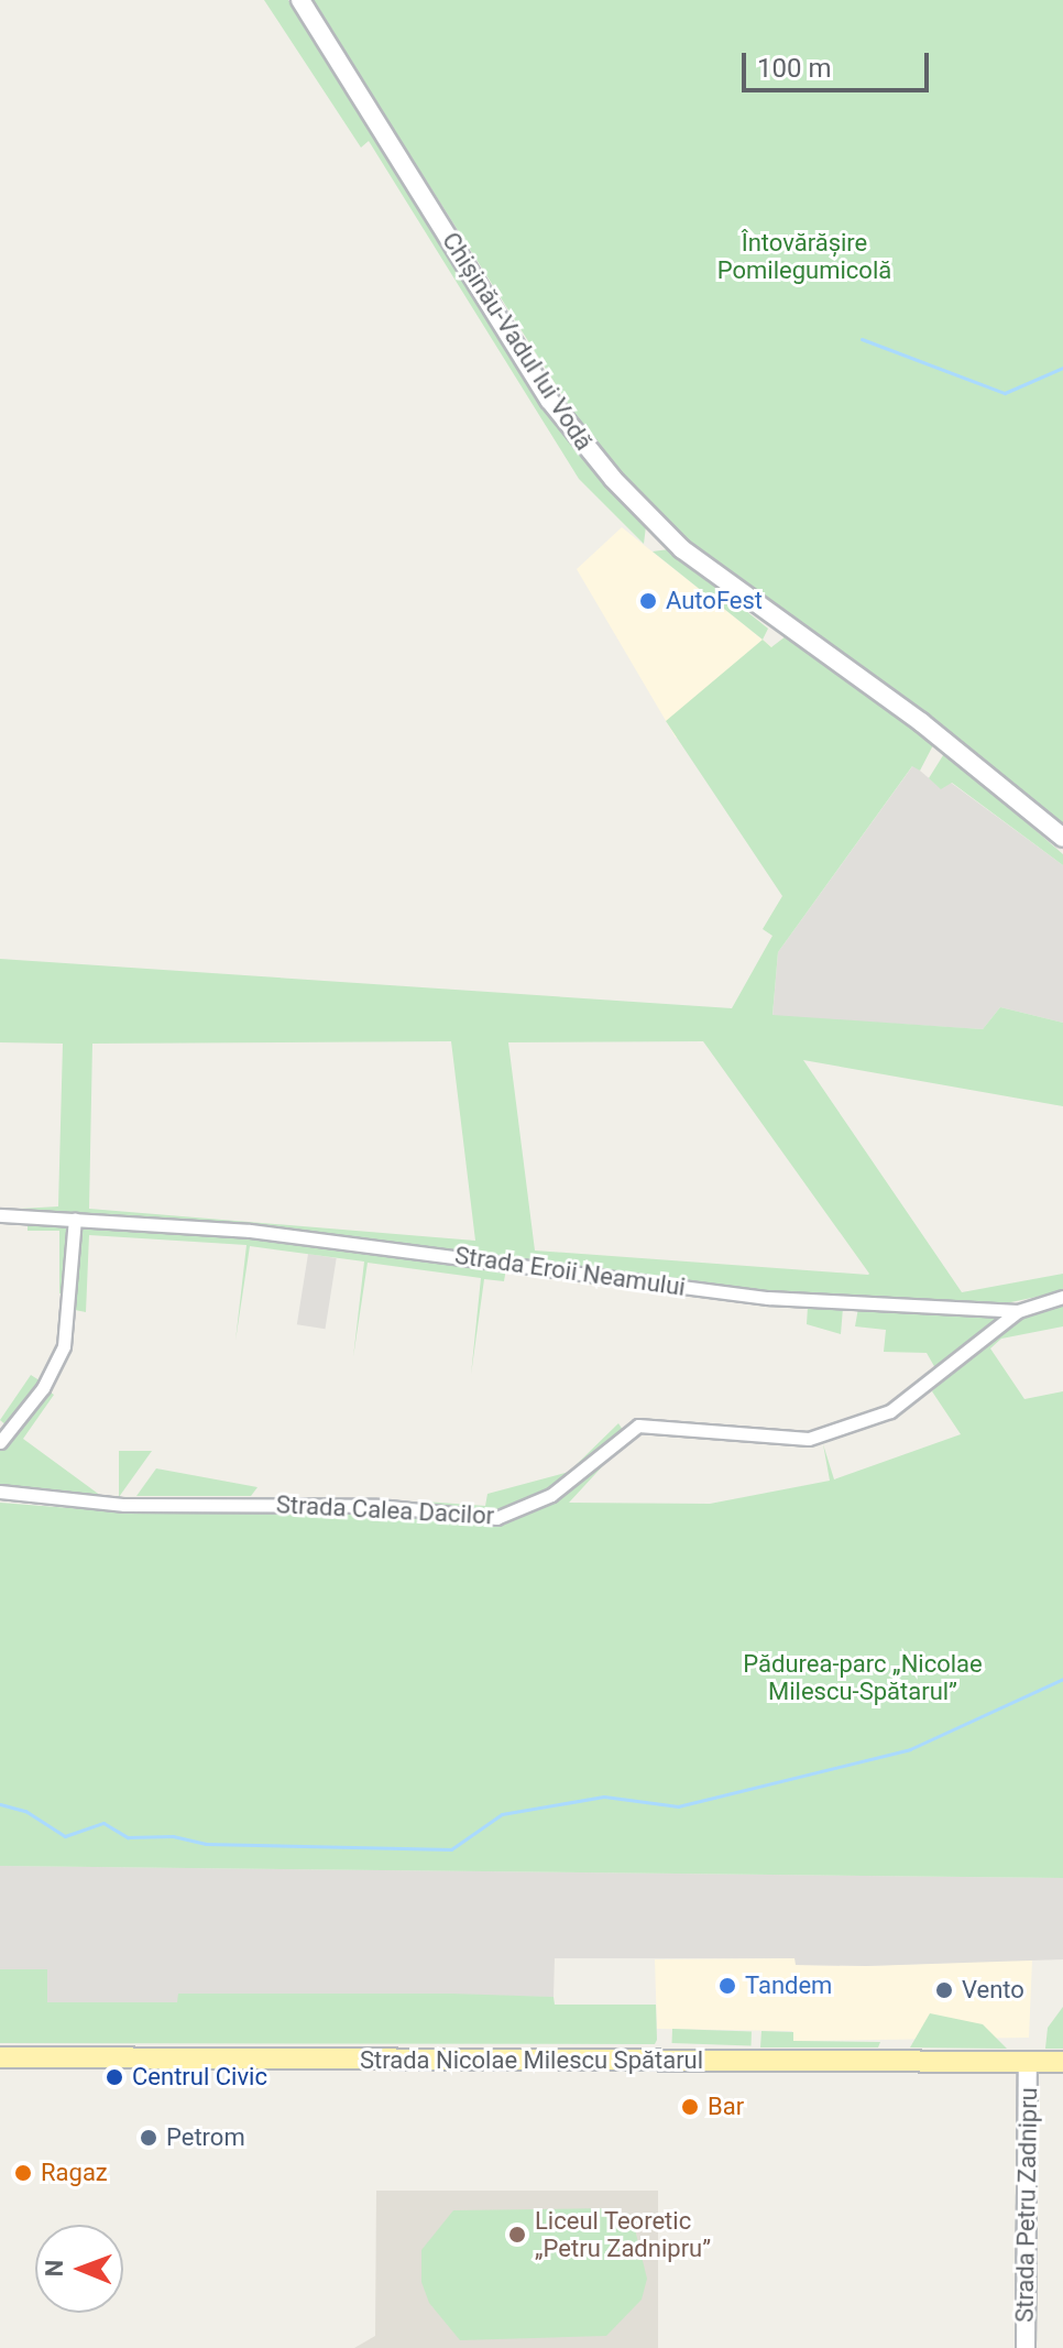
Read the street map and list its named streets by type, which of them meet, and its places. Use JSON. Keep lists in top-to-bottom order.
{
  "streets": {
    "main road": ["Chișinău-Vadul lui Vodă", "Strada Nicolae Milescu Spătarul", "Strada Petru Zadnipru"],
    "street": ["Strada Eroii Neamului", "Strada Calea Dacilor"]
  },
  "crossings": [
    ["Strada Eroii Neamului", "Strada Calea Dacilor"],
    ["Strada Nicolae Milescu Spătarul", "Strada Petru Zadnipru"]
  ],
  "parks": ["Întovărășire Pomilegumicolă", "Pădurea-parc „Nicolae Milescu-Spătarul”"],
  "places": [
    "AutoFest",
    "Tandem",
    "Vento",
    "Centrul Civic",
    "Bar",
    "Petrom",
    "Ragaz",
    "Liceul Teoretic „Petru Zadnipru”"
  ],
  "scale_bar": "100 m",
  "north": "left"
}
